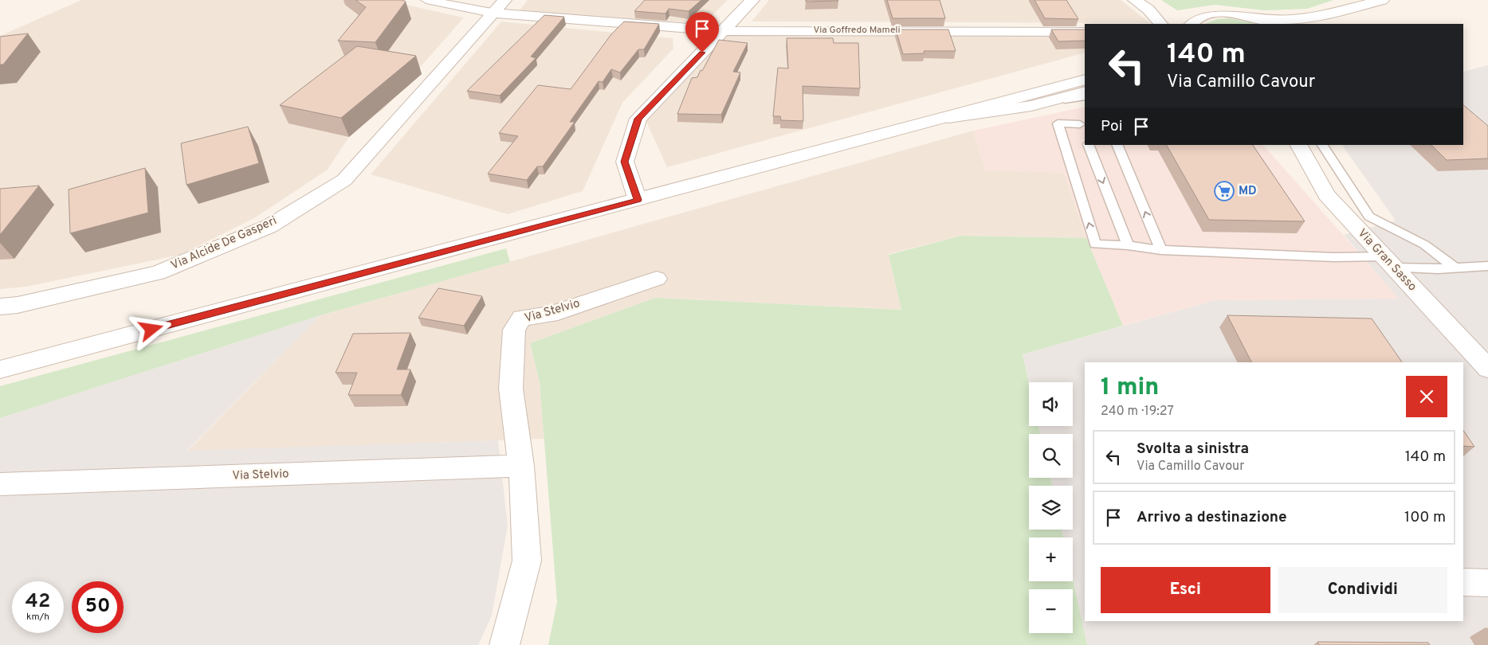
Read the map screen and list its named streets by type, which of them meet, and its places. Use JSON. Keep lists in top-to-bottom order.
{
  "streets": {
    "street": [
      "Via Goffredo Mameli",
      "Via Alcide De Gasperi",
      "Via Gran Sasso",
      "Via Stelvio"
    ]
  },
  "crossings": [
    ["Via Goffredo Mameli", "Via Alcide De Gasperi"]
  ],
  "places": {
    "supermarket": ["MD"]
  },
  "page": {
    "turn": ["140 m", "Via Camillo Cavour"],
    "then": "Poi",
    "heading": ["1 min", "240 m · 19:27"],
    "map_buttons": ["+", "−"],
    "list": [
      {
        "name": "Svolta a sinistra",
        "note": "Via Camillo Cavour",
        "value": "140 m"
      },
      {
        "name": "Arrivo a destinazione",
        "value": "100 m"
      }
    ],
    "buttons": ["Esci", "Condividi"],
    "speed": "42 km/h",
    "limit": "50"
  }
}
